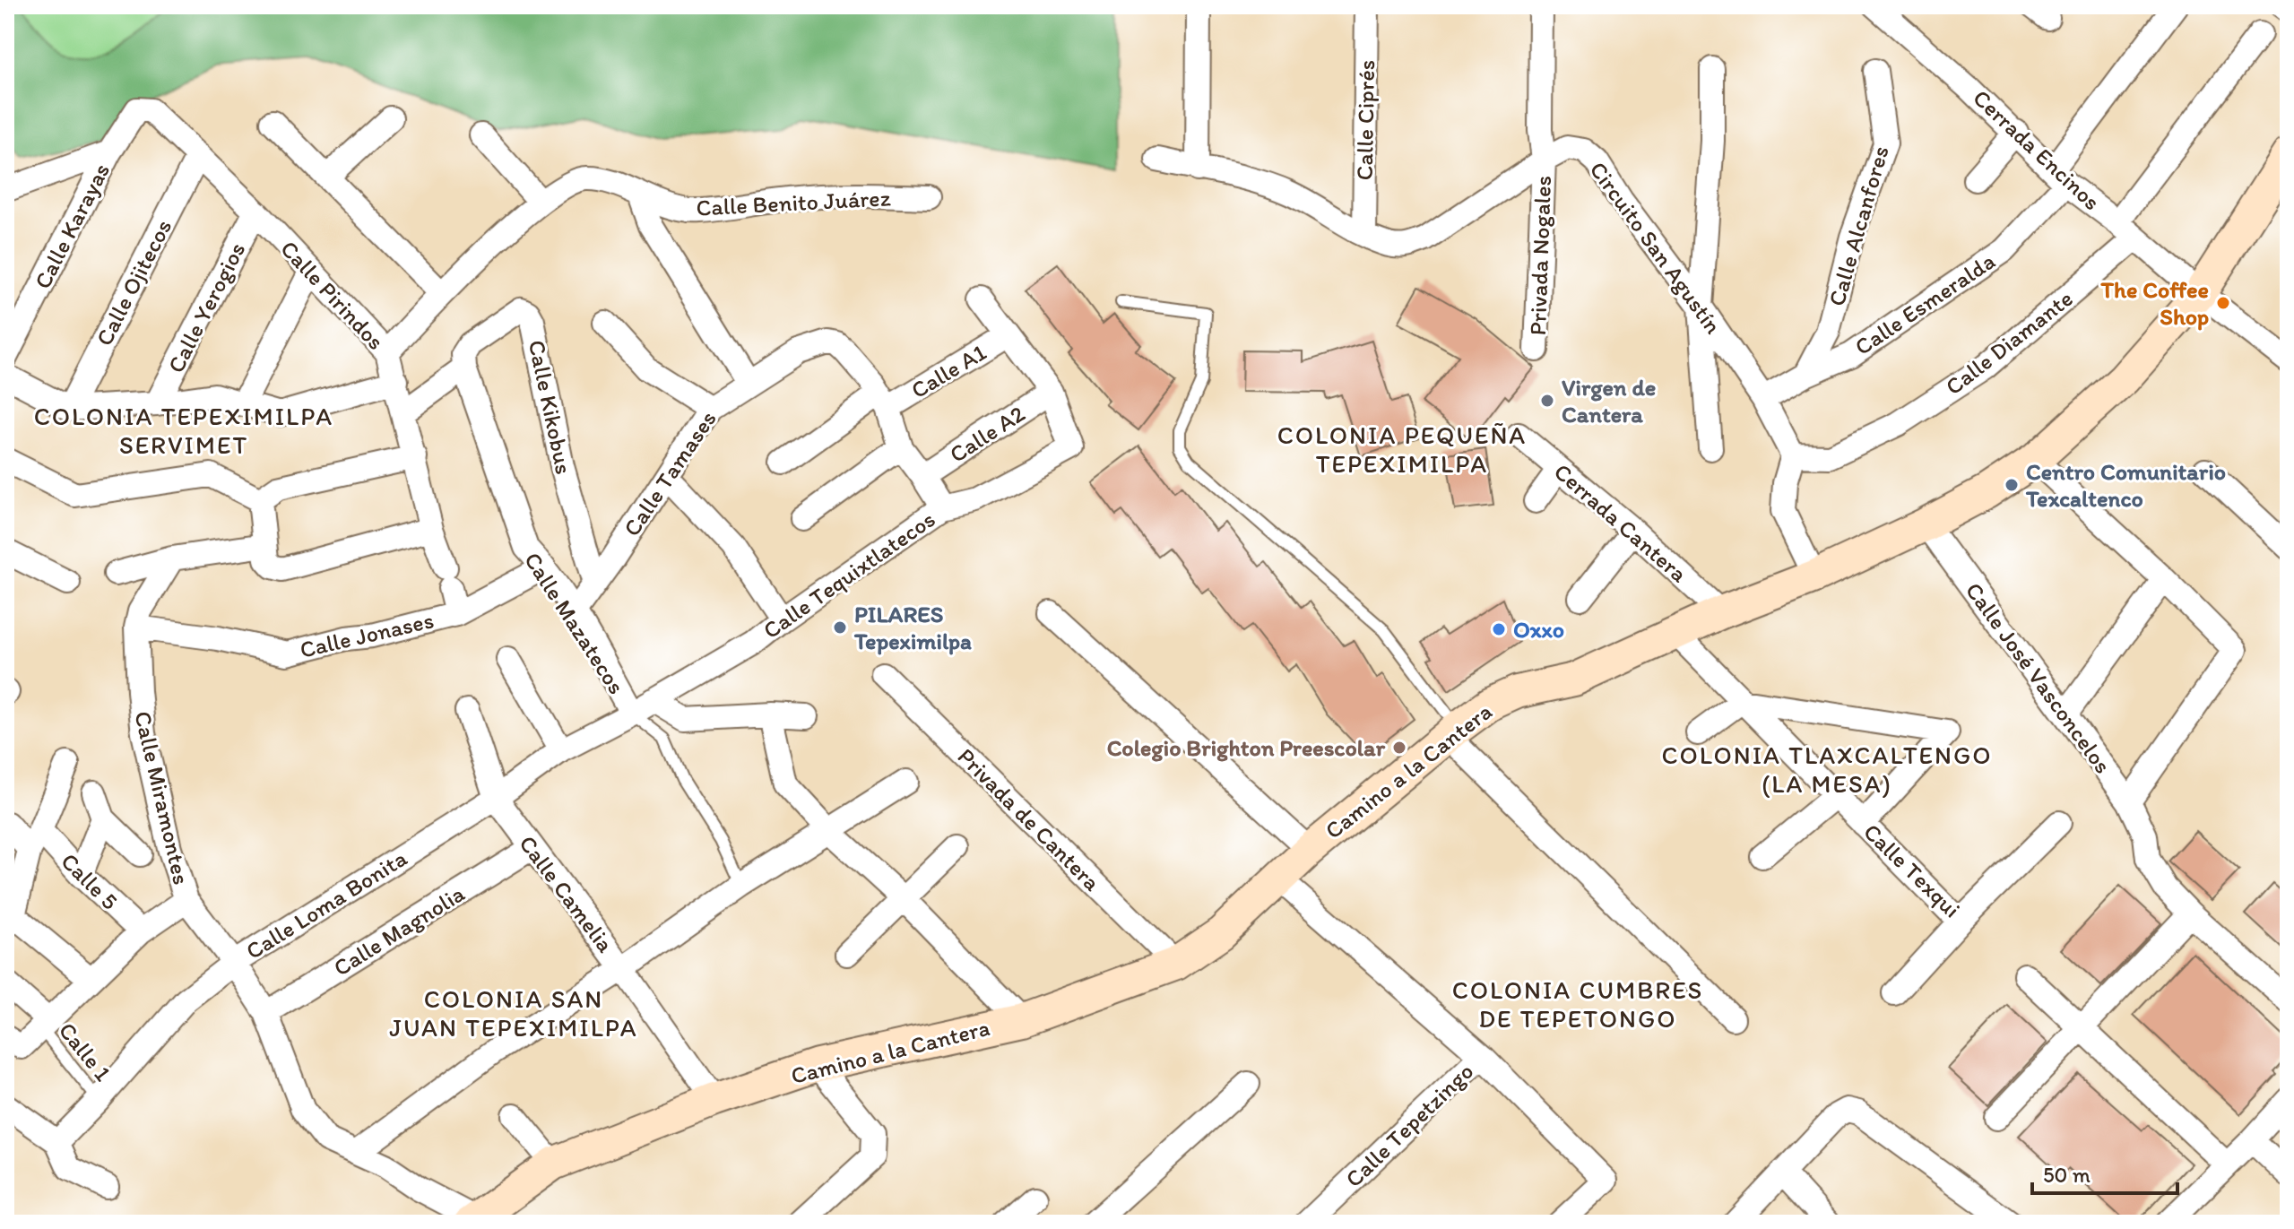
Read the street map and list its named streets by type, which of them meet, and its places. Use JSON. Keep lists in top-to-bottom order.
{
  "streets": {
    "street": [
      "Calle Ciprés",
      "Cerrada Encinos",
      "Calle Benito Juárez",
      "Calle Karayas",
      "Calle Alcanfores",
      "Circuito San Agustín",
      "Privada Nogales",
      "Calle Ojitecos",
      "Calle Pirindos",
      "Calle Esmeralda",
      "Calle Yerogios",
      "Calle Diamante",
      "Calle A1",
      "Calle Kikobus",
      "Calle A2",
      "Calle Tamases",
      "Cerrada Cantera",
      "Calle Tequixtlatecos",
      "Calle Mazatecos",
      "Calle Jonases",
      "Calle José Vasconcelos",
      "Camino a la Cantera",
      "Calle Miramontes",
      "Privada de Cantera",
      "Calle Texqui",
      "Calle 5",
      "Calle Camelia",
      "Calle Loma Bonita",
      "Calle Magnolia",
      "Calle Tepetzingo"
    ],
    "lane": ["Calle 1"]
  },
  "crossings": [
    ["Calle Ciprés", "Circuito San Agustín"],
    ["Cerrada Encinos", "Calle Esmeralda"],
    ["Cerrada Encinos", "Calle Diamante"],
    ["Cerrada Encinos", "Camino a la Cantera"],
    ["Calle Benito Juárez", "Calle Pirindos"],
    ["Calle Karayas", "Calle Pirindos"],
    ["Calle Alcanfores", "Calle Esmeralda"],
    ["Circuito San Agustín", "Privada Nogales"],
    ["Circuito San Agustín", "Calle Esmeralda"],
    ["Circuito San Agustín", "Calle Diamante"],
    ["Calle Ojitecos", "Calle Pirindos"],
    ["Calle Pirindos", "Calle Yerogios"],
    ["Calle Pirindos", "Calle Kikobus"],
    ["Calle Pirindos", "Calle Jonases"],
    ["Calle A1", "Calle Tamases"],
    ["Calle Kikobus", "Calle Tamases"],
    ["Calle Kikobus", "Calle Mazatecos"],
    ["Calle A2", "Calle Tequixtlatecos"],
    ["Calle Tamases", "Calle Mazatecos"],
    ["Cerrada Cantera", "Camino a la Cantera"],
    ["Calle Tequixtlatecos", "Calle Mazatecos"],
    ["Calle Tequixtlatecos", "Calle Loma Bonita"],
    ["Calle Mazatecos", "Calle Jonases"],
    ["Calle Mazatecos", "Calle Loma Bonita"],
    ["Calle Jonases", "Calle Miramontes"],
    ["Calle José Vasconcelos", "Camino a la Cantera"],
    ["Camino a la Cantera", "Calle Miramontes"],
    ["Camino a la Cantera", "Privada de Cantera"],
    ["Camino a la Cantera", "Calle Texqui"],
    ["Camino a la Cantera", "Calle Camelia"],
    ["Calle Miramontes", "Calle Loma Bonita"],
    ["Calle Miramontes", "Calle Magnolia"],
    ["Calle Camelia", "Calle Loma Bonita"],
    ["Calle Camelia", "Calle Magnolia"],
    ["Calle Loma Bonita", "Calle 1"]
  ],
  "districts": [
    "COLONIA TEPEXIMILPA SERVIMET",
    "COLONIA PEQUEÑA TEPEXIMILPA",
    "COLONIA TLAXCALTENGO (LA MESA)",
    "COLONIA CUMBRES DE TEPETONGO",
    "COLONIA SAN JUAN TEPEXIMILPA"
  ],
  "places": [
    "The Coffee Shop",
    "Virgen de Cantera",
    "Centro Comunitario Texcaltenco",
    "PILARES Tepeximilpa",
    "Oxxo",
    "Colegio Brighton Preescolar"
  ],
  "scale_bar": "50 m"
}
